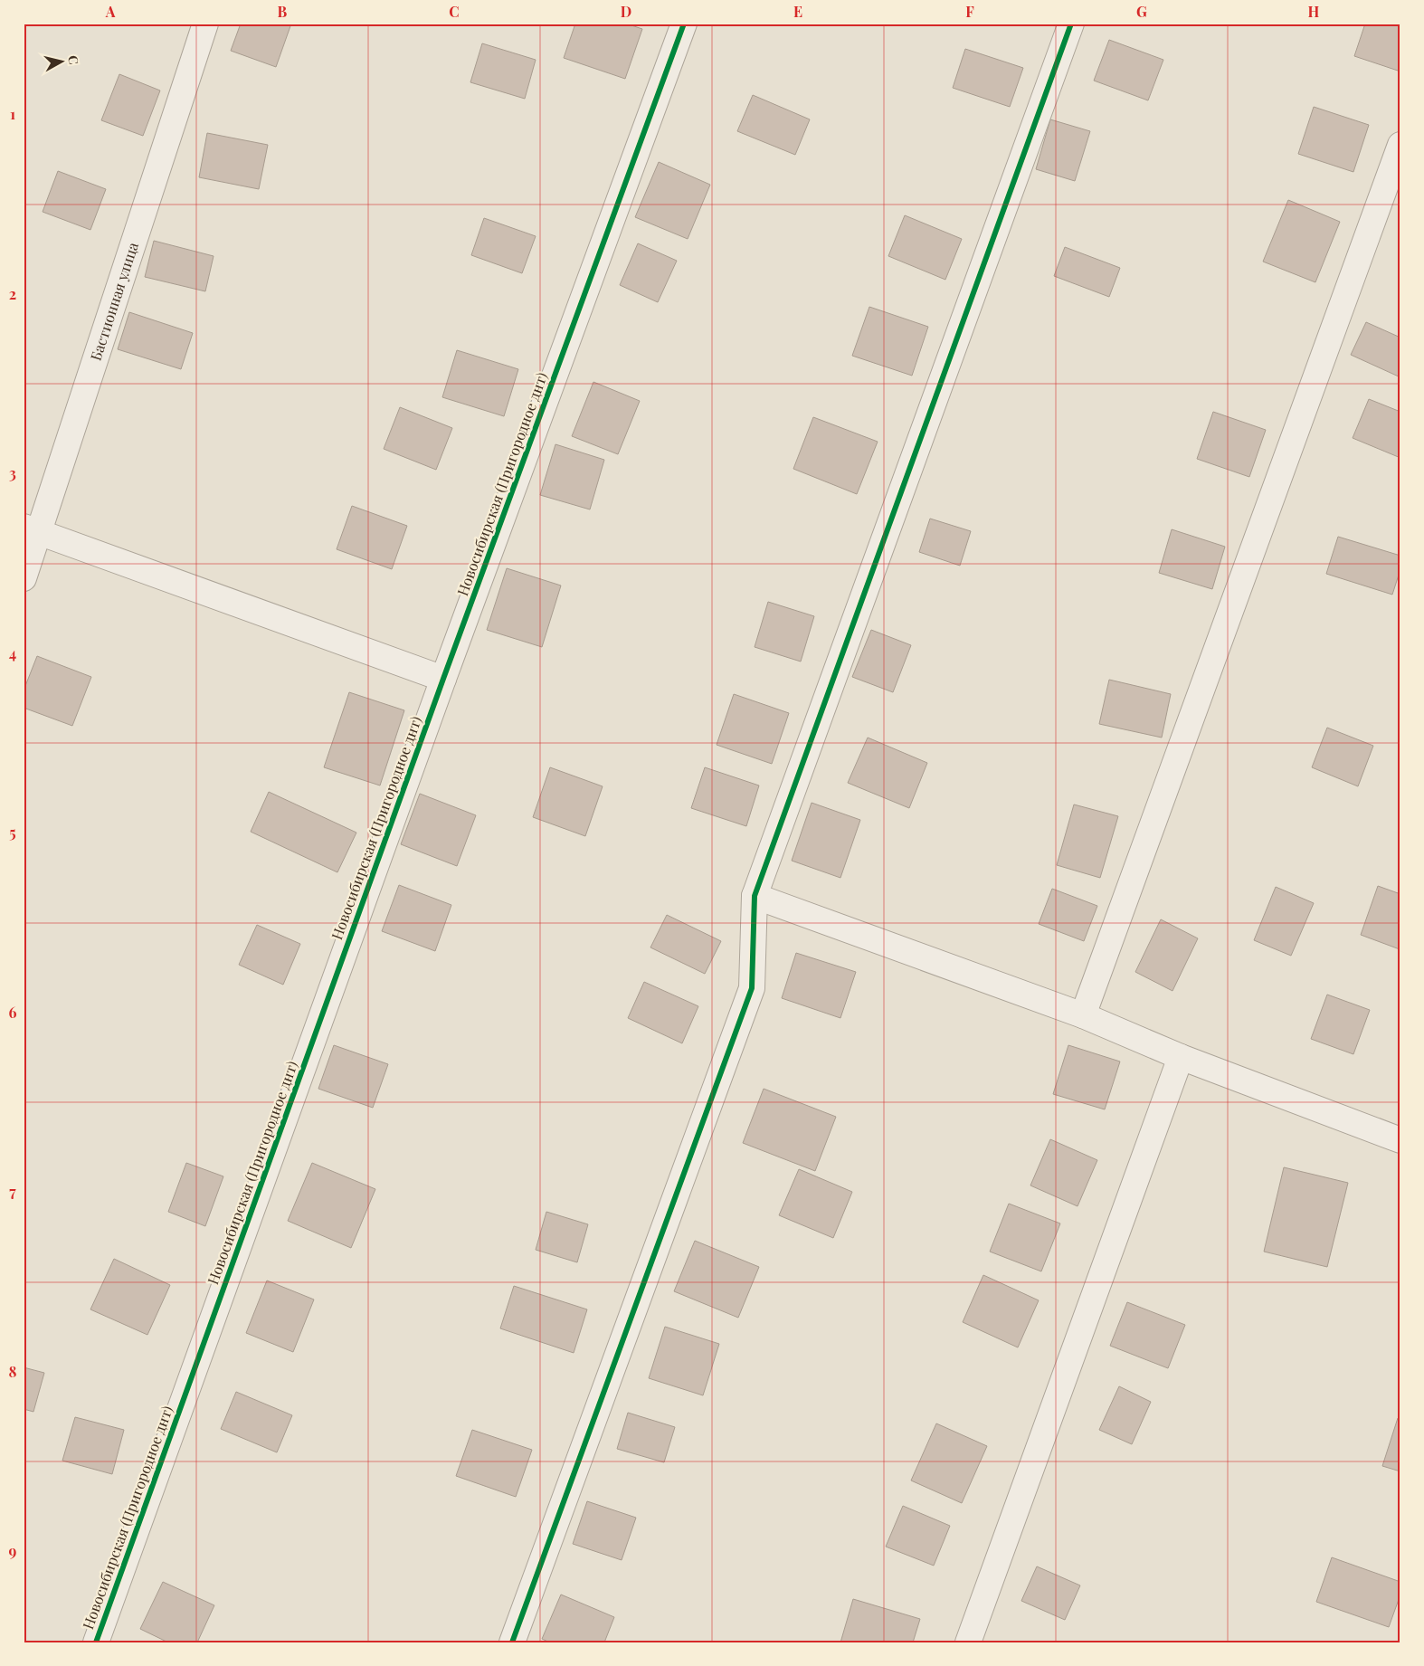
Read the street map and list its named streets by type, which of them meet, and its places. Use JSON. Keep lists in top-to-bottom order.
{
  "streets": {
    "street": ["Бастионная улица", "Новосибирская (Пригородное днт)"]
  },
  "north": "right",
  "grid": {
    "columns": [
      "A",
      "B",
      "C",
      "D",
      "E",
      "F",
      "G",
      "H"
    ],
    "rows": [
      "1",
      "2",
      "3",
      "4",
      "5",
      "6",
      "7",
      "8",
      "9"
    ]
  }
}
